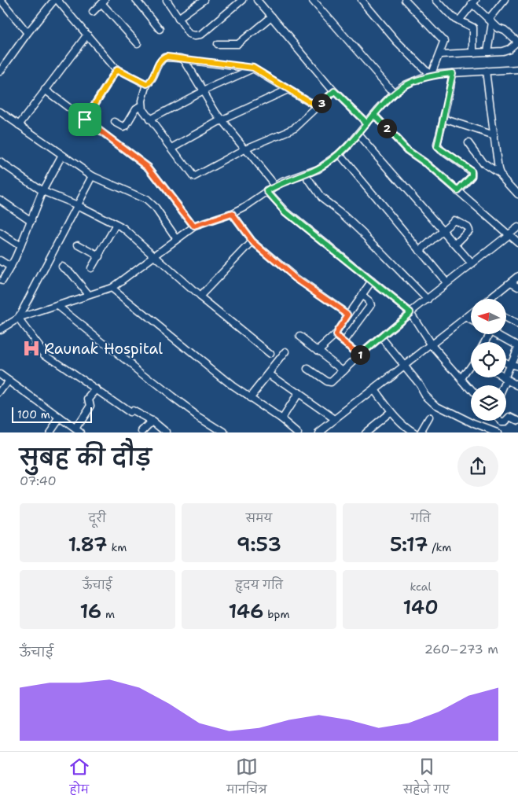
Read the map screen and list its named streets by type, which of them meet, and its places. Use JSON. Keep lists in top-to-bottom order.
{
  "places": {
    "hospital": ["Raunak Hospital"]
  },
  "scale_bar": "100 m",
  "north": "left",
  "page": {
    "pins": ["3", "2", "1"],
    "scale": "100 m",
    "heading": ["सुबह की दौड़", "07:40"],
    "stats": [
      ["दूरी", "1.87 km"],
      ["समय", "9:53"],
      ["गति", "5:17 /km"],
      ["ऊँचाई", "16 m"],
      ["हृदय गति", "146 bpm"],
      ["kcal", "140"]
    ],
    "chart": ["ऊँचाई", "260–273 m"],
    "tabs": ["होम", "मानचित्र", "सहेजे गए"]
  }
}
